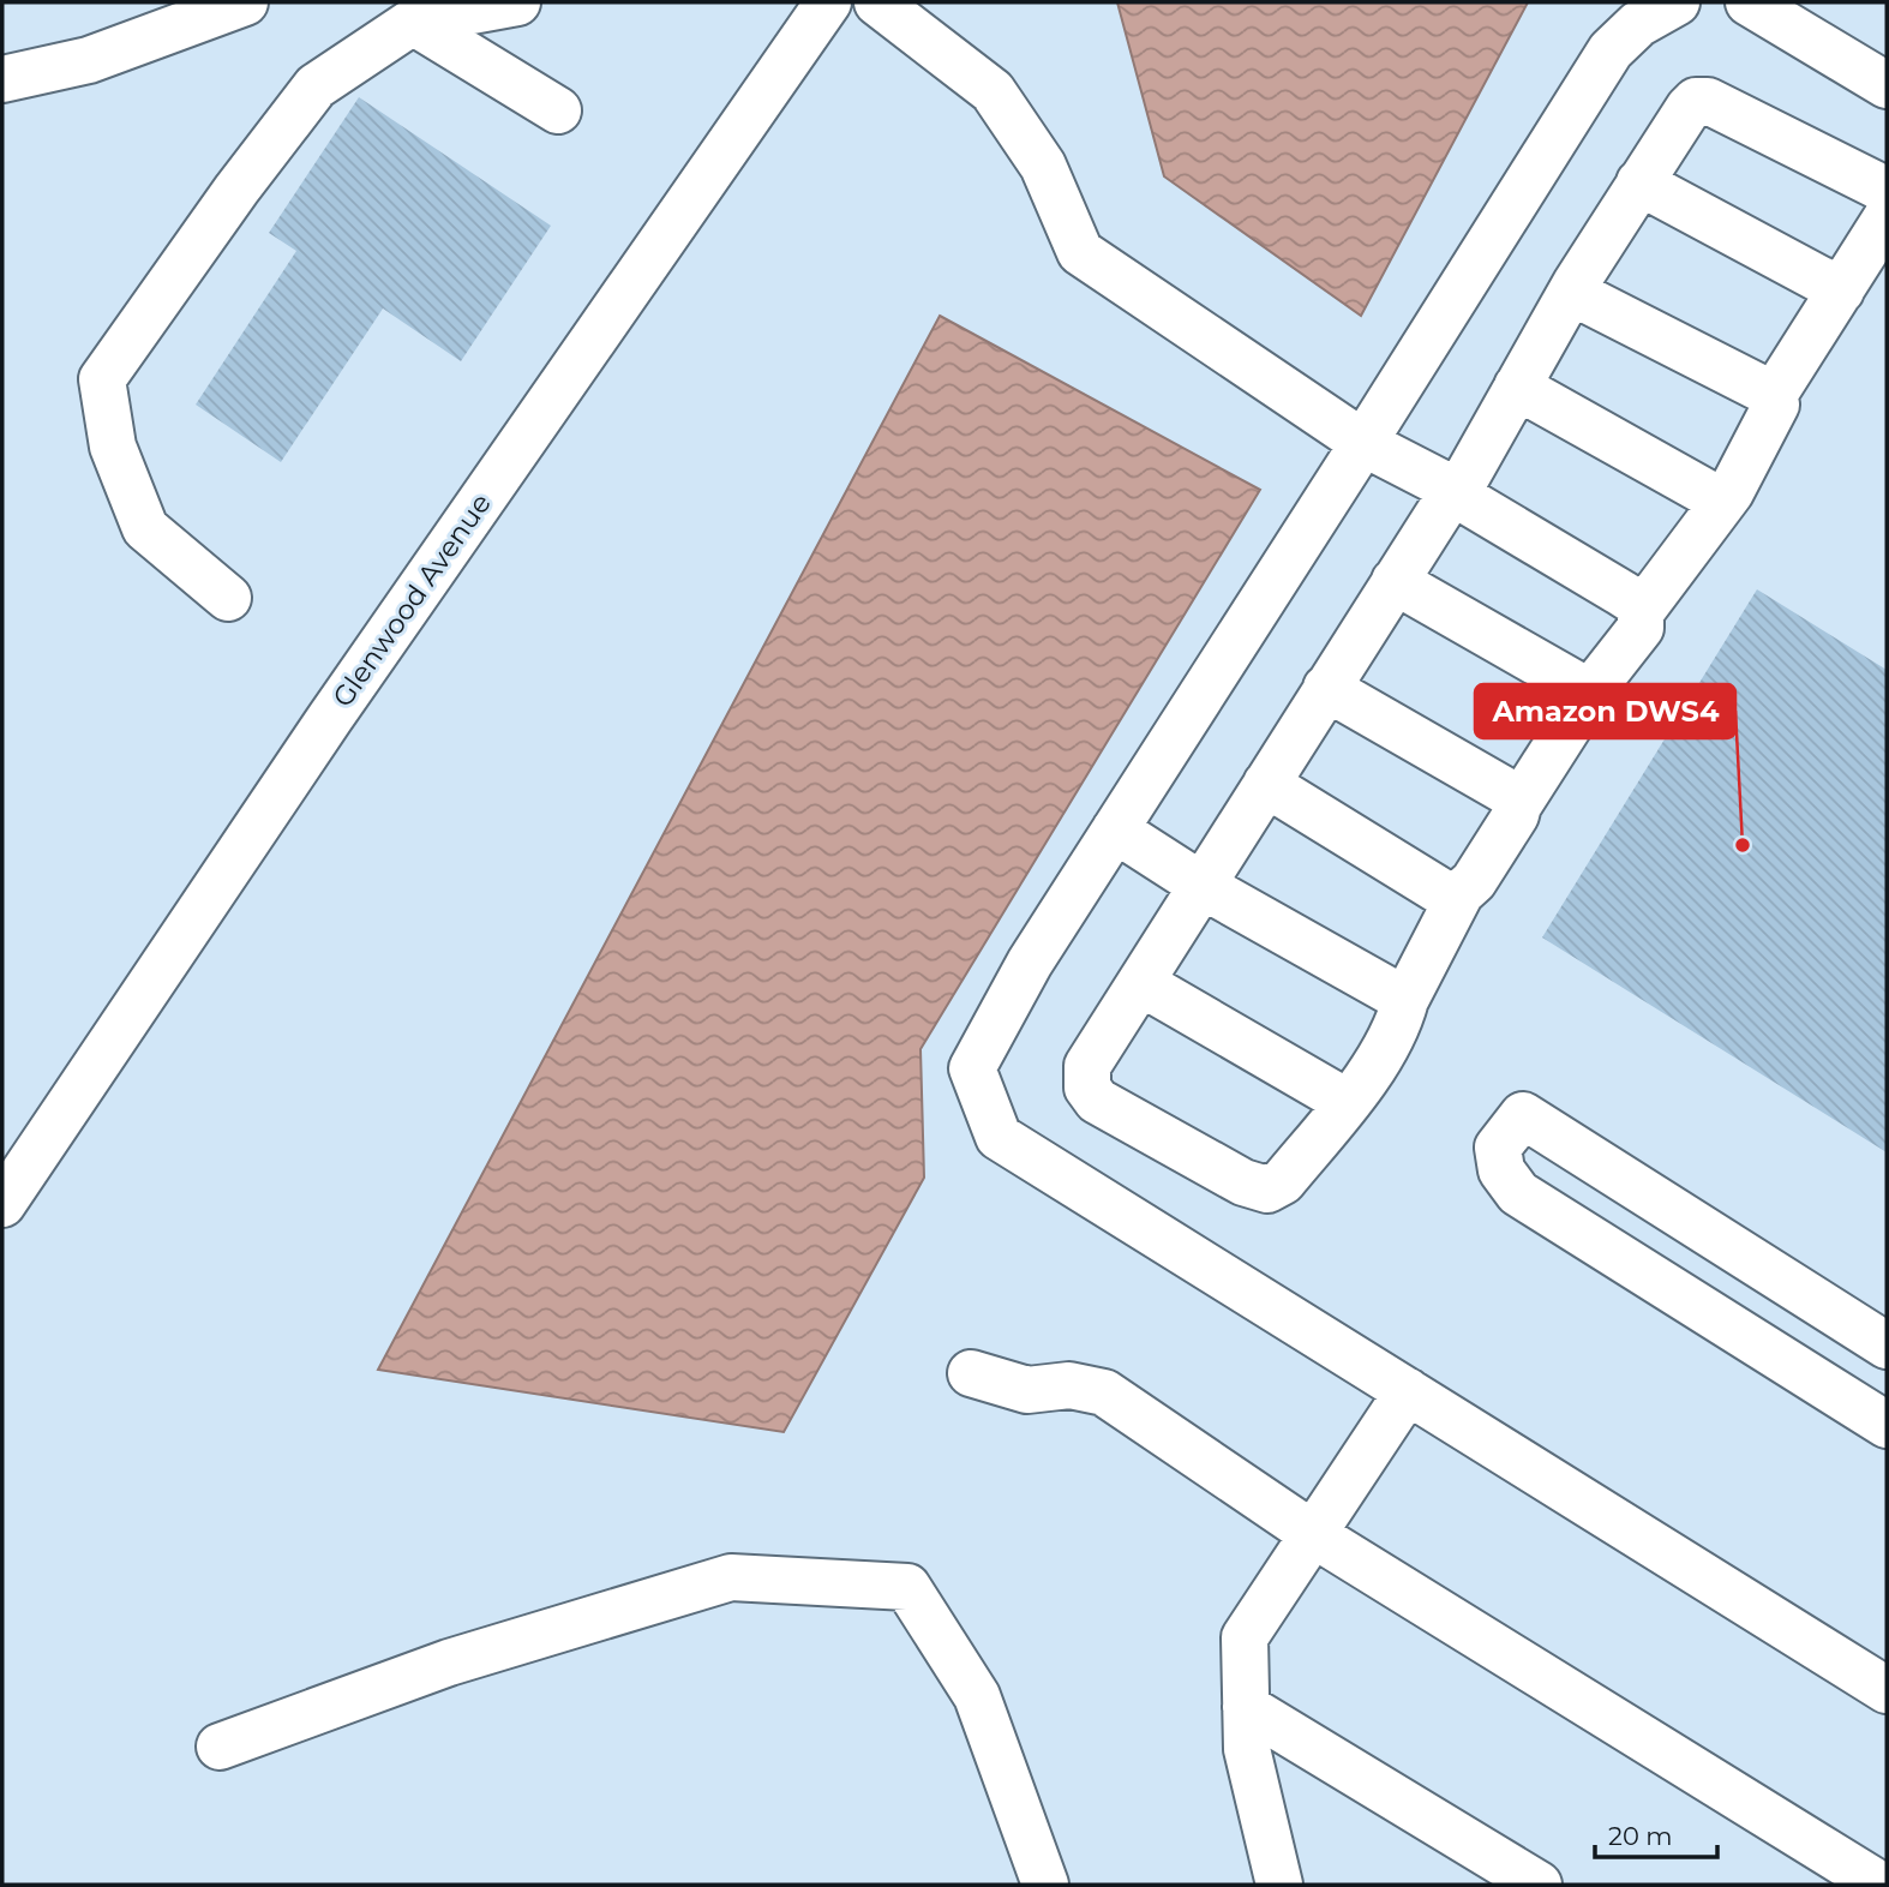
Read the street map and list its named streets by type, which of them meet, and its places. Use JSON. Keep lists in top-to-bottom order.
{
  "streets": {
    "street": ["Glenwood Avenue"]
  },
  "places": ["Amazon DWS4"],
  "scale_bar": "20 m"
}
